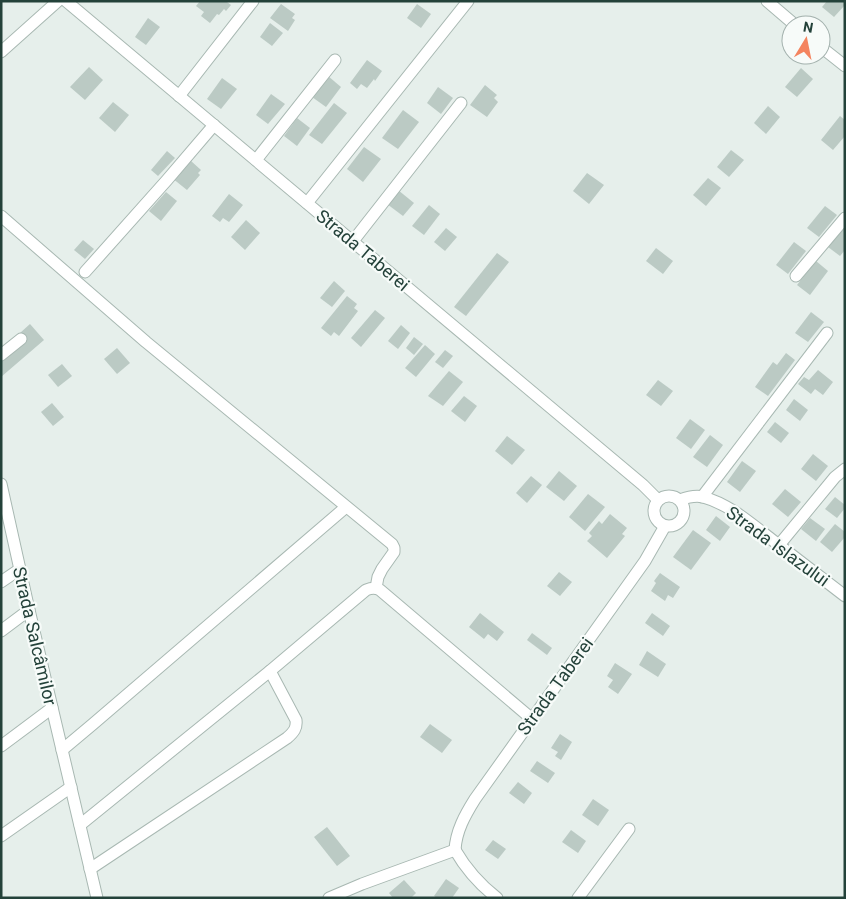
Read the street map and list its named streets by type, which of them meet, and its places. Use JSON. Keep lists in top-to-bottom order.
{
  "streets": {
    "street": ["Strada Taberei", "Strada Islazului", "Strada Salcâmilor"]
  },
  "north": "top"
}
